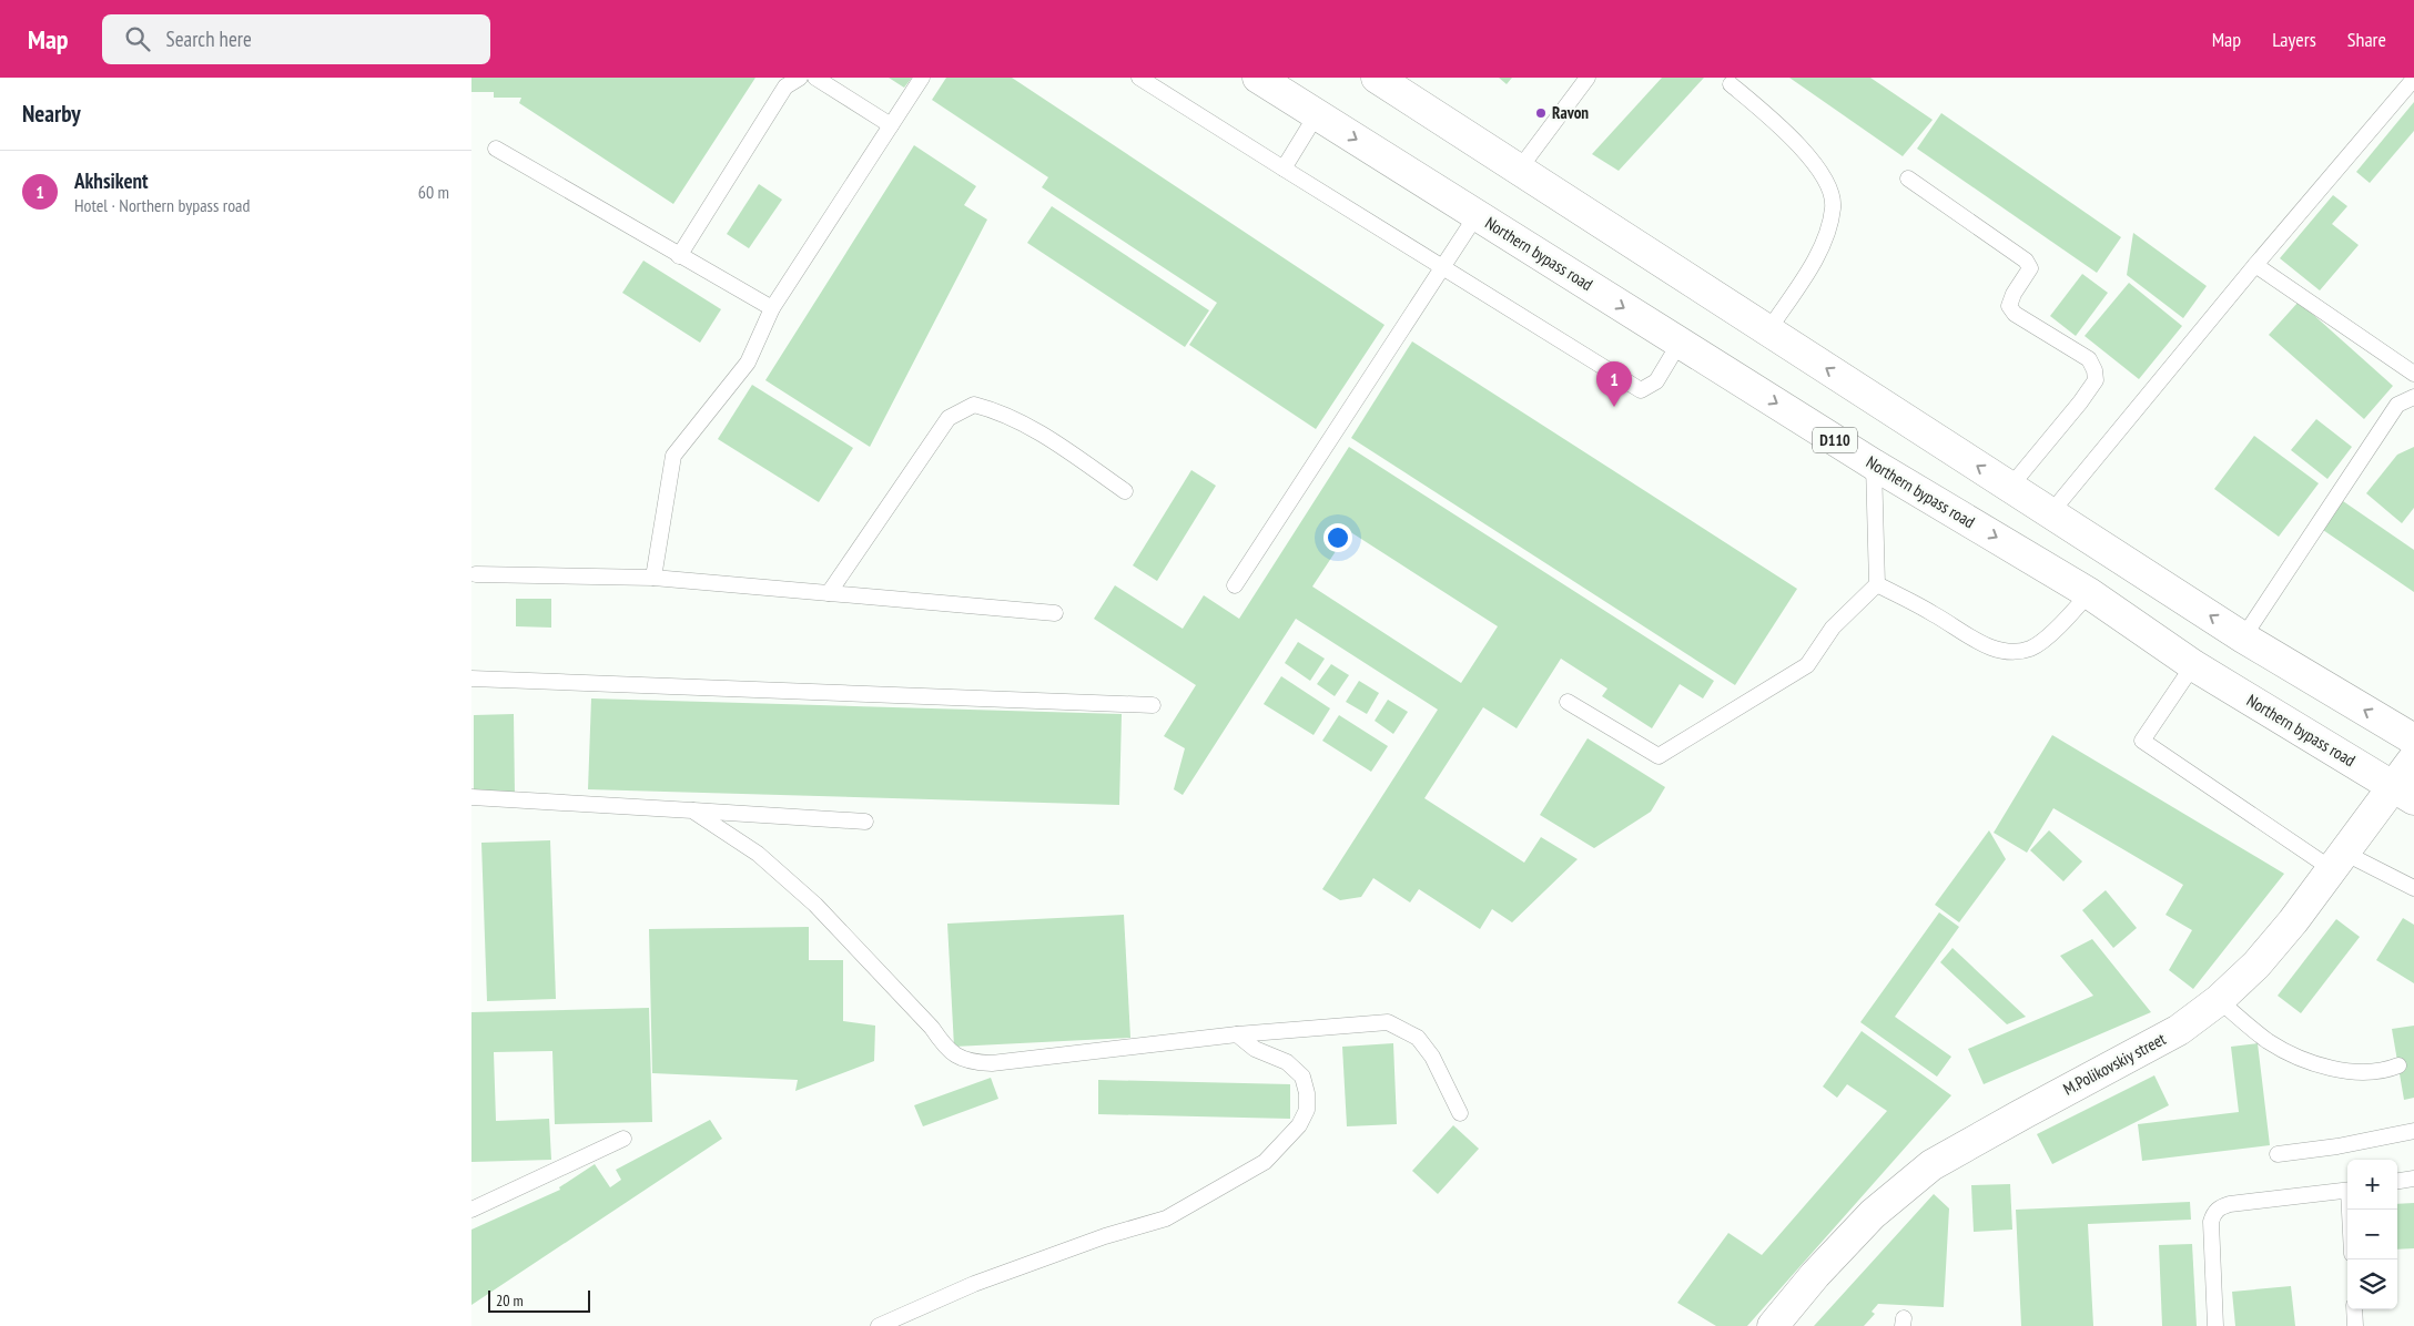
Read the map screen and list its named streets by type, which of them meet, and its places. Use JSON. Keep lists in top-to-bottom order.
{
  "streets": {
    "main road": ["Northern bypass road", "D110", "M.Polikovskiy street"]
  },
  "crossings": [
    ["Northern bypass road", "M.Polikovskiy street"]
  ],
  "places": ["Ravon"],
  "scale_bar": "20 m",
  "page": {
    "header": "Map",
    "search": "Search here",
    "nav": ["Map", "Layers", "Share"],
    "heading": "Nearby",
    "list": [
      {
        "mark": "1",
        "name": "Akhsikent",
        "note": "Hotel · Northern bypass road",
        "value": "60 m"
      }
    ],
    "pins": "1",
    "map_buttons": ["+", "−"],
    "scale": "20 m"
  }
}
